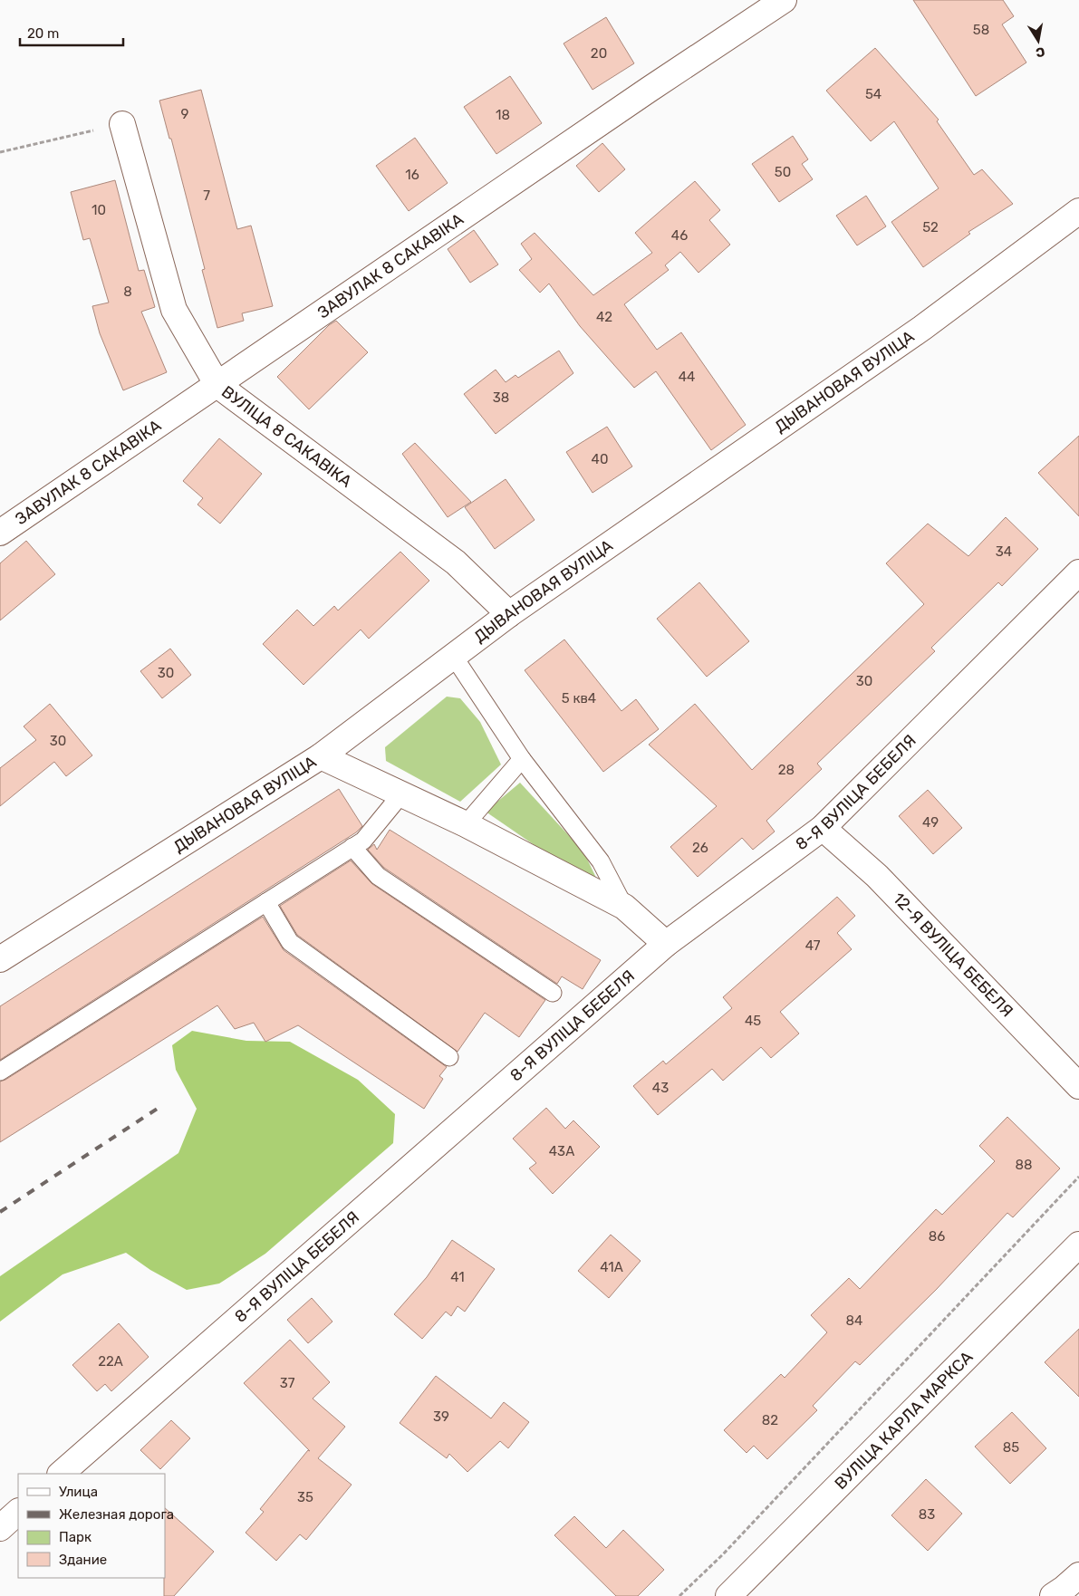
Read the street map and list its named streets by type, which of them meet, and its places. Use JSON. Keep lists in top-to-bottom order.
{
  "streets": {
    "street": [
      "ЗАВУЛАК 8 САКАВІКА",
      "ДЫВАНОВАЯ ВУЛІЦА",
      "ВУЛІЦА 8 САКАВІКА",
      "8-Я ВУЛІЦА БЕБЕЛЯ",
      "12-Я ВУЛІЦА БЕБЕЛЯ",
      "ВУЛІЦА КАРЛА МАРКСА"
    ]
  },
  "crossings": [
    ["ЗАВУЛАК 8 САКАВІКА", "ВУЛІЦА 8 САКАВІКА"],
    ["ДЫВАНОВАЯ ВУЛІЦА", "ВУЛІЦА 8 САКАВІКА"],
    ["8-Я ВУЛІЦА БЕБЕЛЯ", "12-Я ВУЛІЦА БЕБЕЛЯ"]
  ],
  "house_numbers": [
    "58",
    "20",
    "54",
    "9",
    "18",
    "50",
    "16",
    "7",
    "10",
    "52",
    "46",
    "8",
    "42",
    "44",
    "38",
    "40",
    "34",
    "30",
    "30",
    "5 кв4",
    "30",
    "28",
    "49",
    "26",
    "47",
    "45",
    "43",
    "43А",
    "88",
    "86",
    "41А",
    "41",
    "84",
    "22А",
    "37",
    "39",
    "82",
    "85",
    "35",
    "83"
  ],
  "legend": [
    "Улица",
    "Железная дорога",
    "Парк",
    "Здание"
  ],
  "scale_bar": "20 m",
  "north": "bottom"
}
